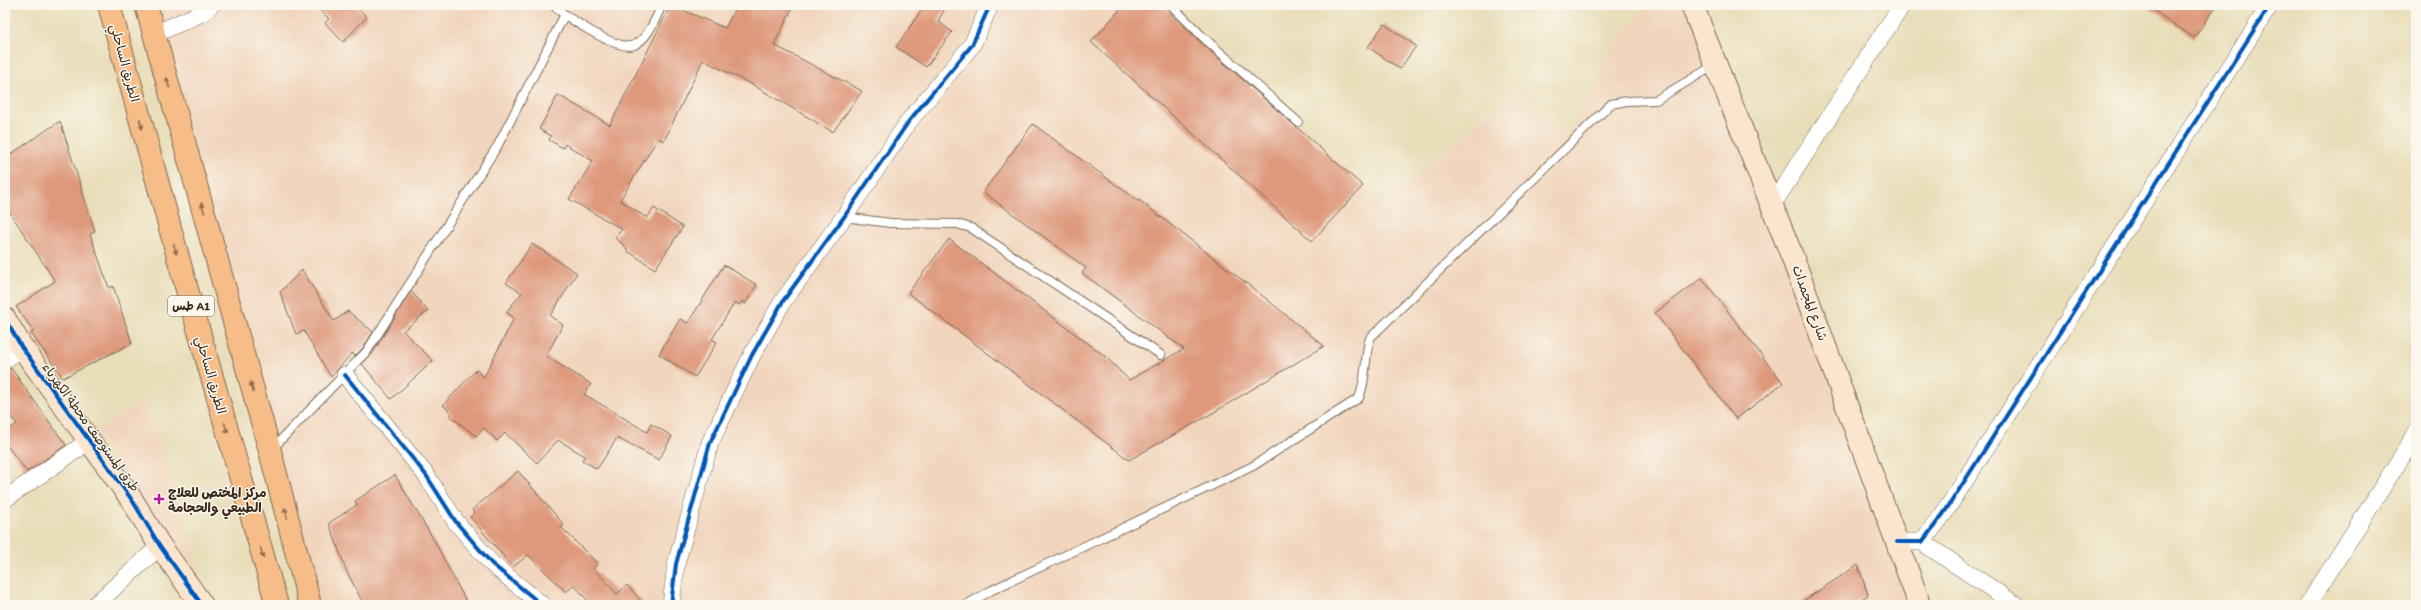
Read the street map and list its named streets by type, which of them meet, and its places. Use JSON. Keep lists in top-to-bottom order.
{
  "streets": {
    "highway": ["الطريق الساحلي", "طس A1"],
    "main road": ["شارع المجمدات", "طرق المستوصف محطة الكهرباء"]
  },
  "places": {
    "health": ["مركز المختص للعلاج الطبيعي والحجامة"]
  }
}
